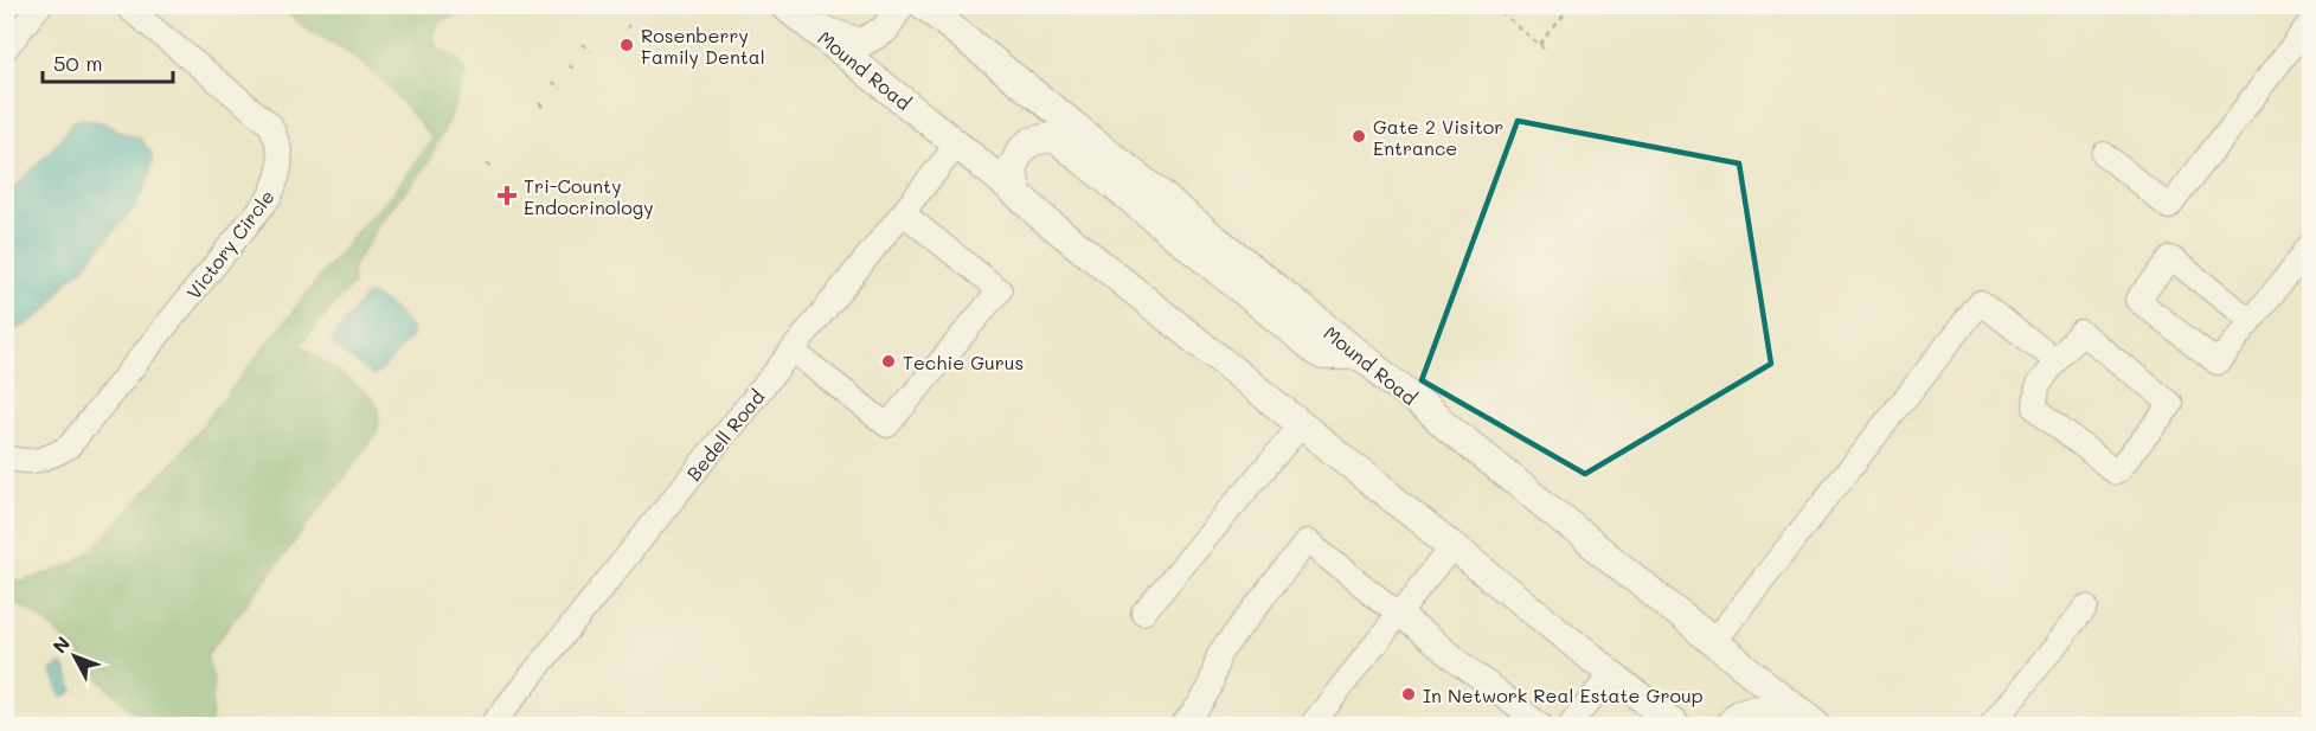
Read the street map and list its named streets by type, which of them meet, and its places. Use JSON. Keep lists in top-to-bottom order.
{
  "streets": {
    "main road": ["Mound Road"],
    "street": ["Victory Circle", "Bedell Road"]
  },
  "crossings": [
    ["Mound Road", "Bedell Road"]
  ],
  "places": {
    "other": [
      "Rosenberry Family Dental",
      "Gate 2 Visitor Entrance",
      "Techie Gurus",
      "In Network Real Estate Group"
    ],
    "health": ["Tri-County Endocrinology"]
  },
  "scale_bar": "50 m",
  "north": "top left"
}
